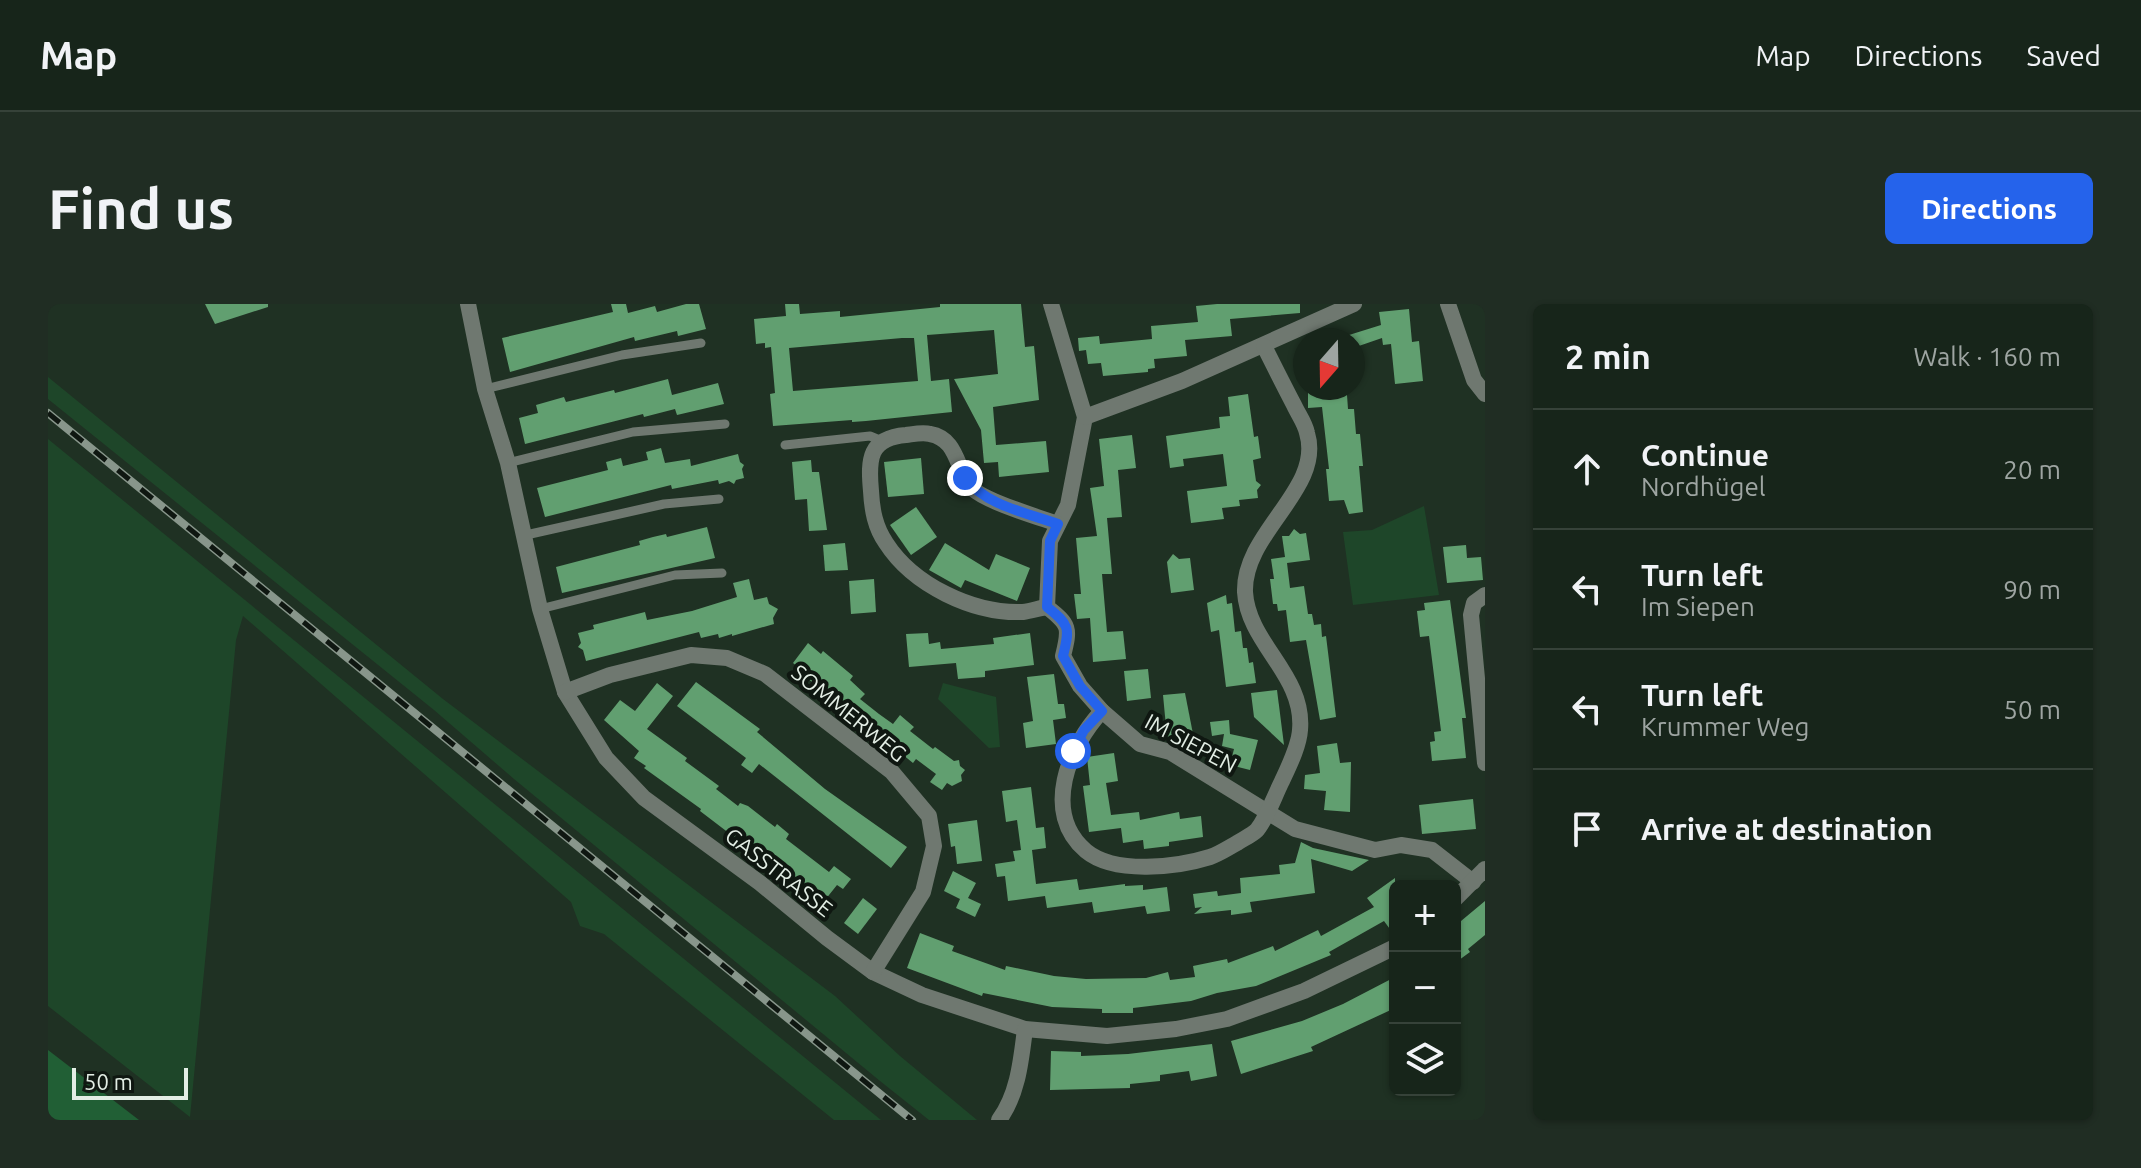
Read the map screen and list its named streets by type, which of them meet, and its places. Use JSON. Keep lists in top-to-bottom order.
{
  "streets": {
    "street": ["SOMMERWEG", "IM SIEPEN", "GASSTRASSE"]
  },
  "crossings": [
    ["SOMMERWEG", "GASSTRASSE"]
  ],
  "scale_bar": "50 m",
  "north": "bottom",
  "page": {
    "header": "Map",
    "nav": ["Map", "Directions", "Saved"],
    "buttons": "Directions",
    "title": "Find us",
    "heading": ["2 min", "Walk · 160 m"],
    "list": [
      ["Continue", "Nordhügel", "20 m"],
      ["Turn left", "Im Siepen", "90 m"],
      ["Turn left", "Krummer Weg", "50 m"],
      "Arrive at destination"
    ],
    "map_buttons": ["+", "−"],
    "scale": "50 m"
  }
}
